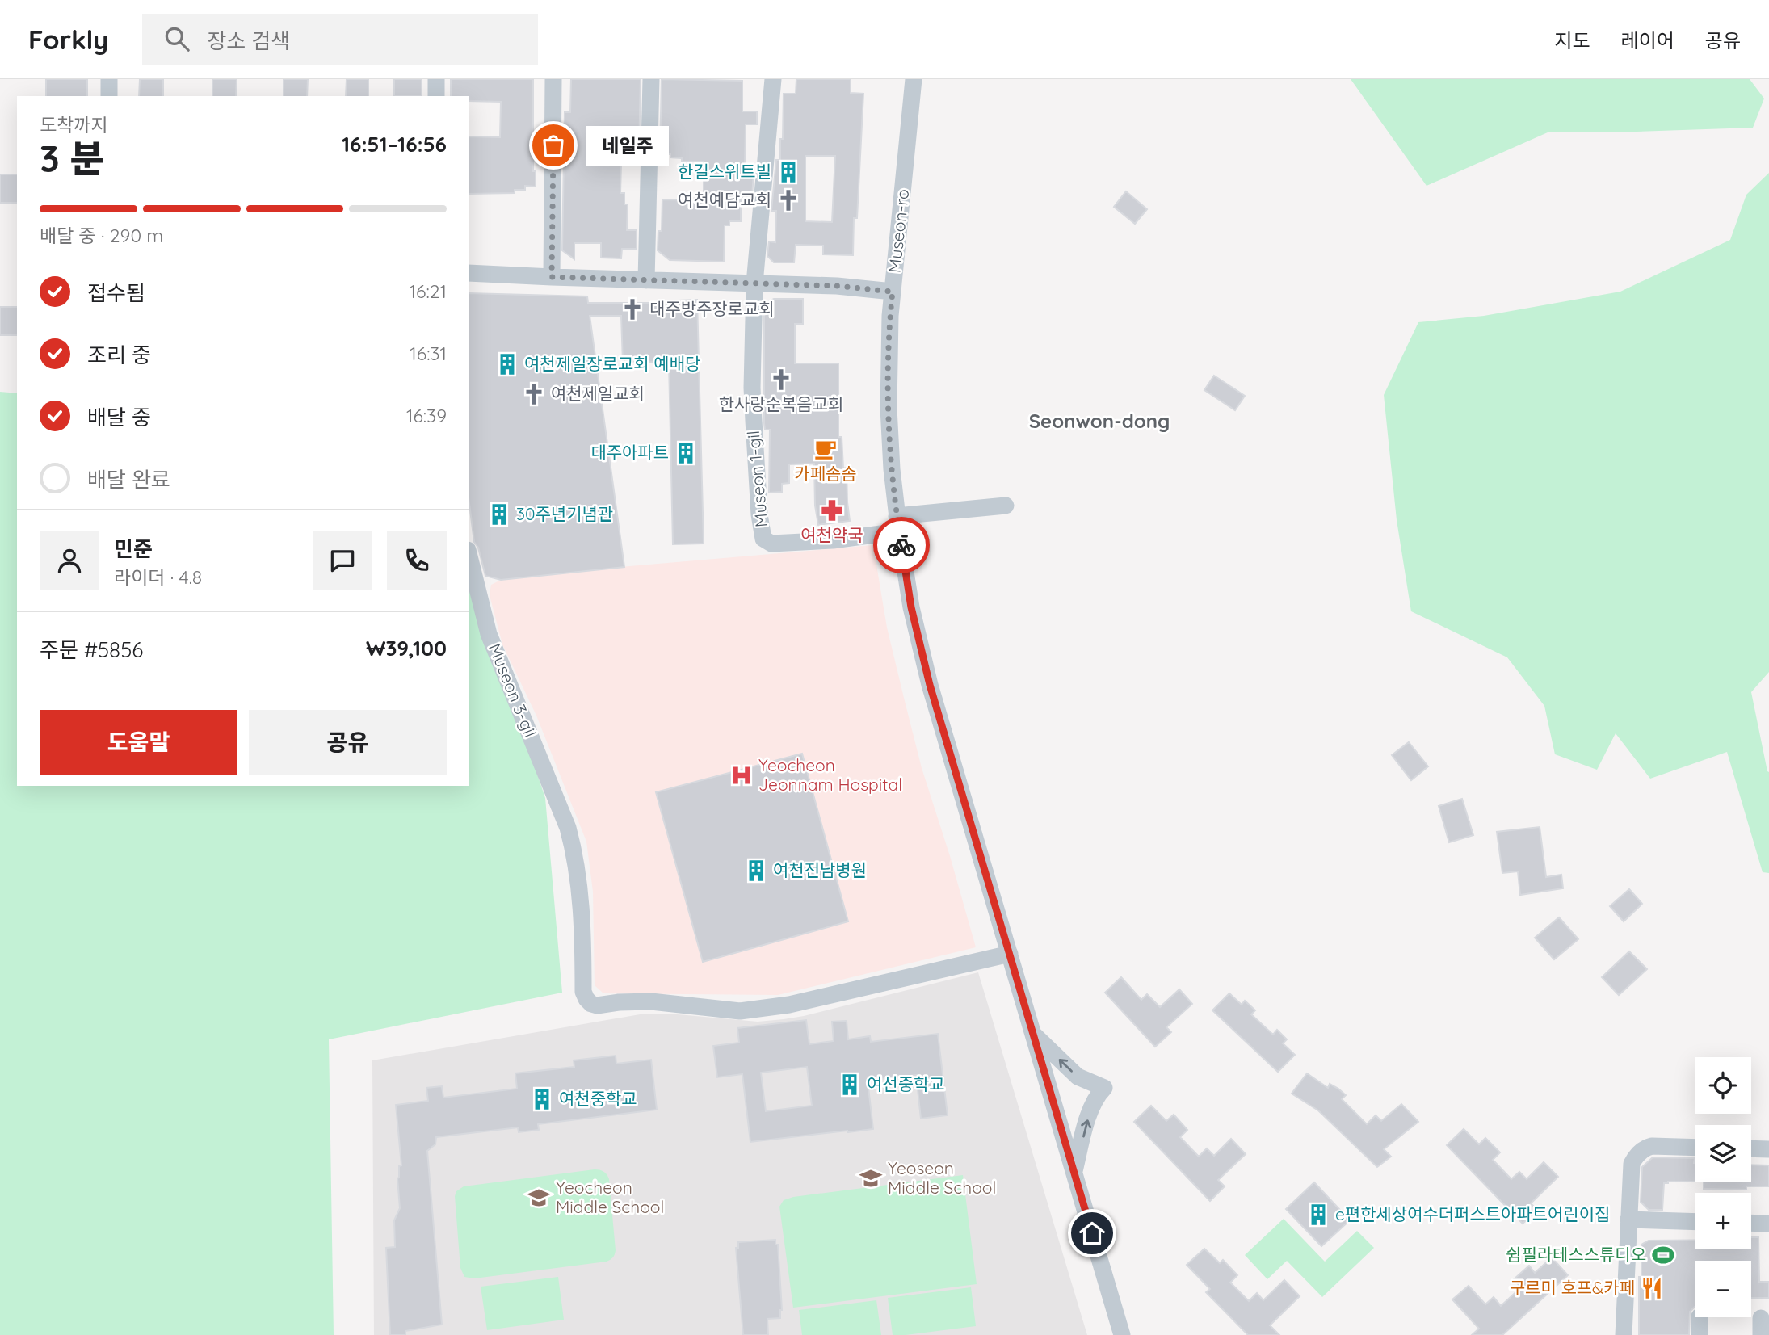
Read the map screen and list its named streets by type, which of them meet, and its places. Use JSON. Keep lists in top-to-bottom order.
{
  "streets": {
    "street": ["Museon-ro", "Museon 1-gil", "Museon 3-gil"]
  },
  "crossings": [
    ["Museon-ro", "Museon 1-gil"],
    ["Museon-ro", "Museon 3-gil"]
  ],
  "districts": ["Seonwon-dong"],
  "places": {
    "other": ["네일주"],
    "building": [
      "한길스위트빌",
      "여천제일장로교회 예배당",
      "대주아파트",
      "30주년기념관",
      "여천전남병원",
      "여선중학교",
      "여천중학교",
      "e편한세상여수더퍼스트아파트어린이집"
    ],
    "church": [
      "여천예담교회",
      "대주방주장로교회",
      "한사랑순복음교회",
      "여천제일교회"
    ],
    "cafe": ["카페솜솜"],
    "pharmacy": ["여천약국"],
    "hospital": ["Yeocheon Jeonnam Hospital"],
    "school or university": ["Yeoseon Middle School", "Yeocheon Middle School"],
    "sports": ["쉼필라테스스튜디오"],
    "restaurant": ["구르미 호프&카페"]
  },
  "page": {
    "header": "Forkly",
    "search": "장소 검색",
    "nav": ["지도", "레이어", "공유"],
    "heading": ["3 분", "도착까지", "16:51–16:56"],
    "panel": [
      "민준",
      "라이더 · 4.8",
      "주문 #5856",
      "₩39,100"
    ],
    "bubble": "네일주",
    "bar": "배달 중 · 290 m",
    "list": [
      ["접수됨", "16:21"],
      ["조리 중", "16:31"],
      ["배달 중", "16:39"],
      "배달 완료"
    ],
    "buttons": ["도움말", "공유"],
    "map_buttons": ["+", "−"]
  }
}
